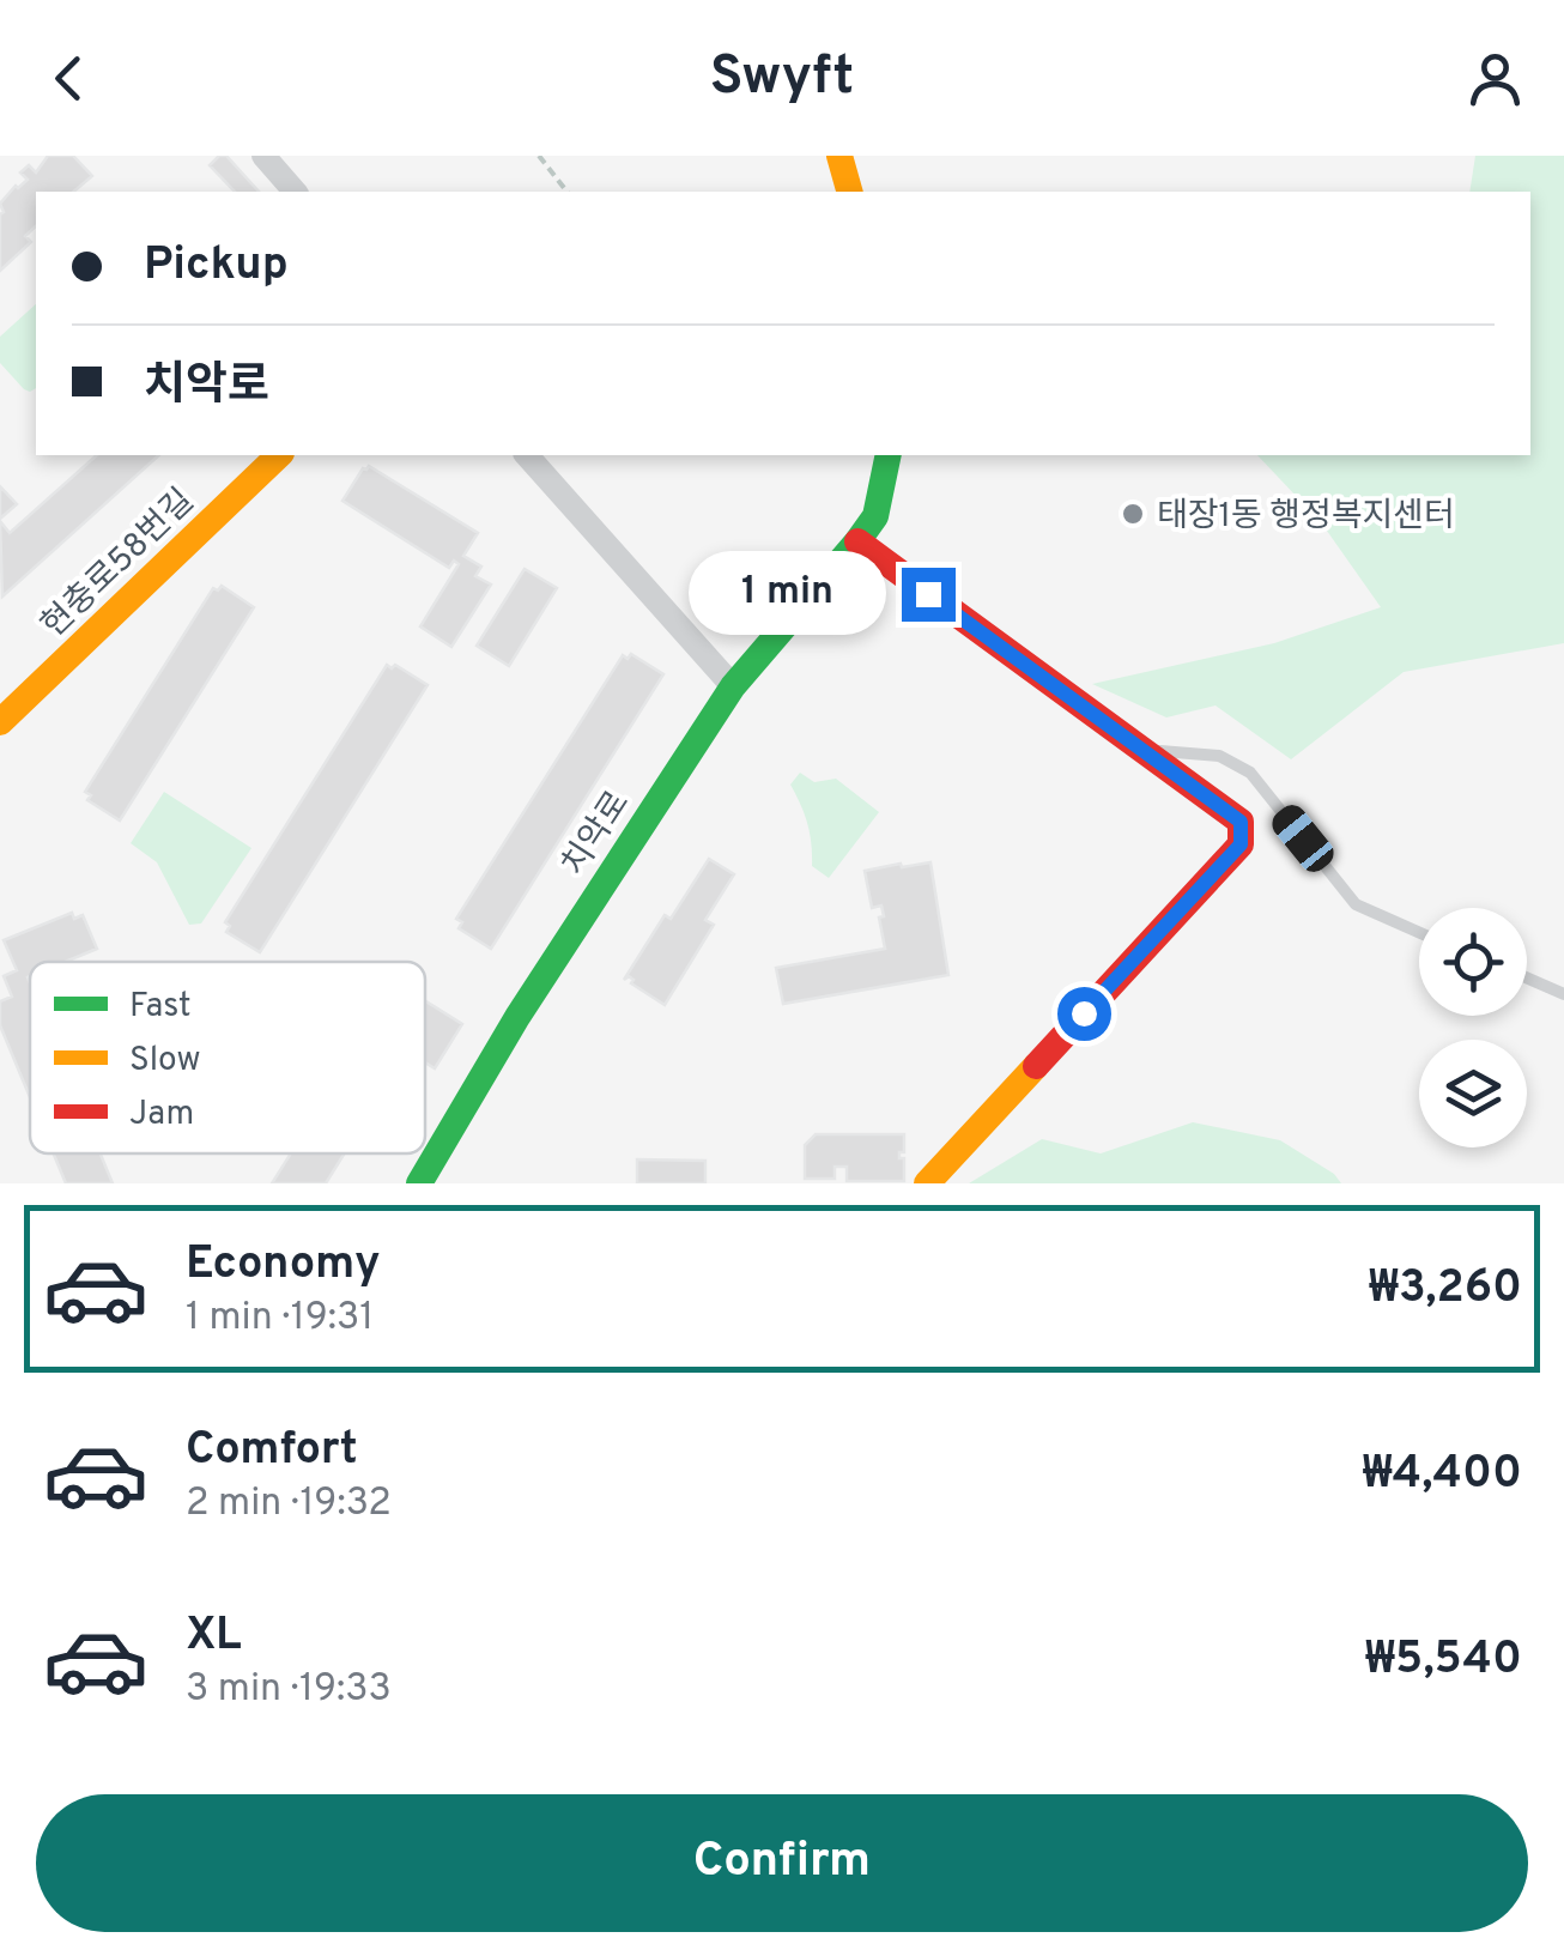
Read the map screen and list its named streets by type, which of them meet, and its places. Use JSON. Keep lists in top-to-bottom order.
{
  "streets": {
    "street": ["현충로58번길", "치악로"]
  },
  "places": ["태장1동 행정복지센터"],
  "legend": ["Fast", "Slow", "Jam"],
  "page": {
    "header": "Swyft",
    "banner": ["Pickup", "치악로"],
    "bubble": "1 min",
    "list": [
      {
        "name": "Economy",
        "note": "1 min · 19:31",
        "value": "₩3,260"
      },
      {
        "name": "Comfort",
        "note": "2 min · 19:32",
        "value": "₩4,400"
      },
      {
        "name": "XL",
        "note": "3 min · 19:33",
        "value": "₩5,540"
      }
    ],
    "buttons": "Confirm"
  }
}
